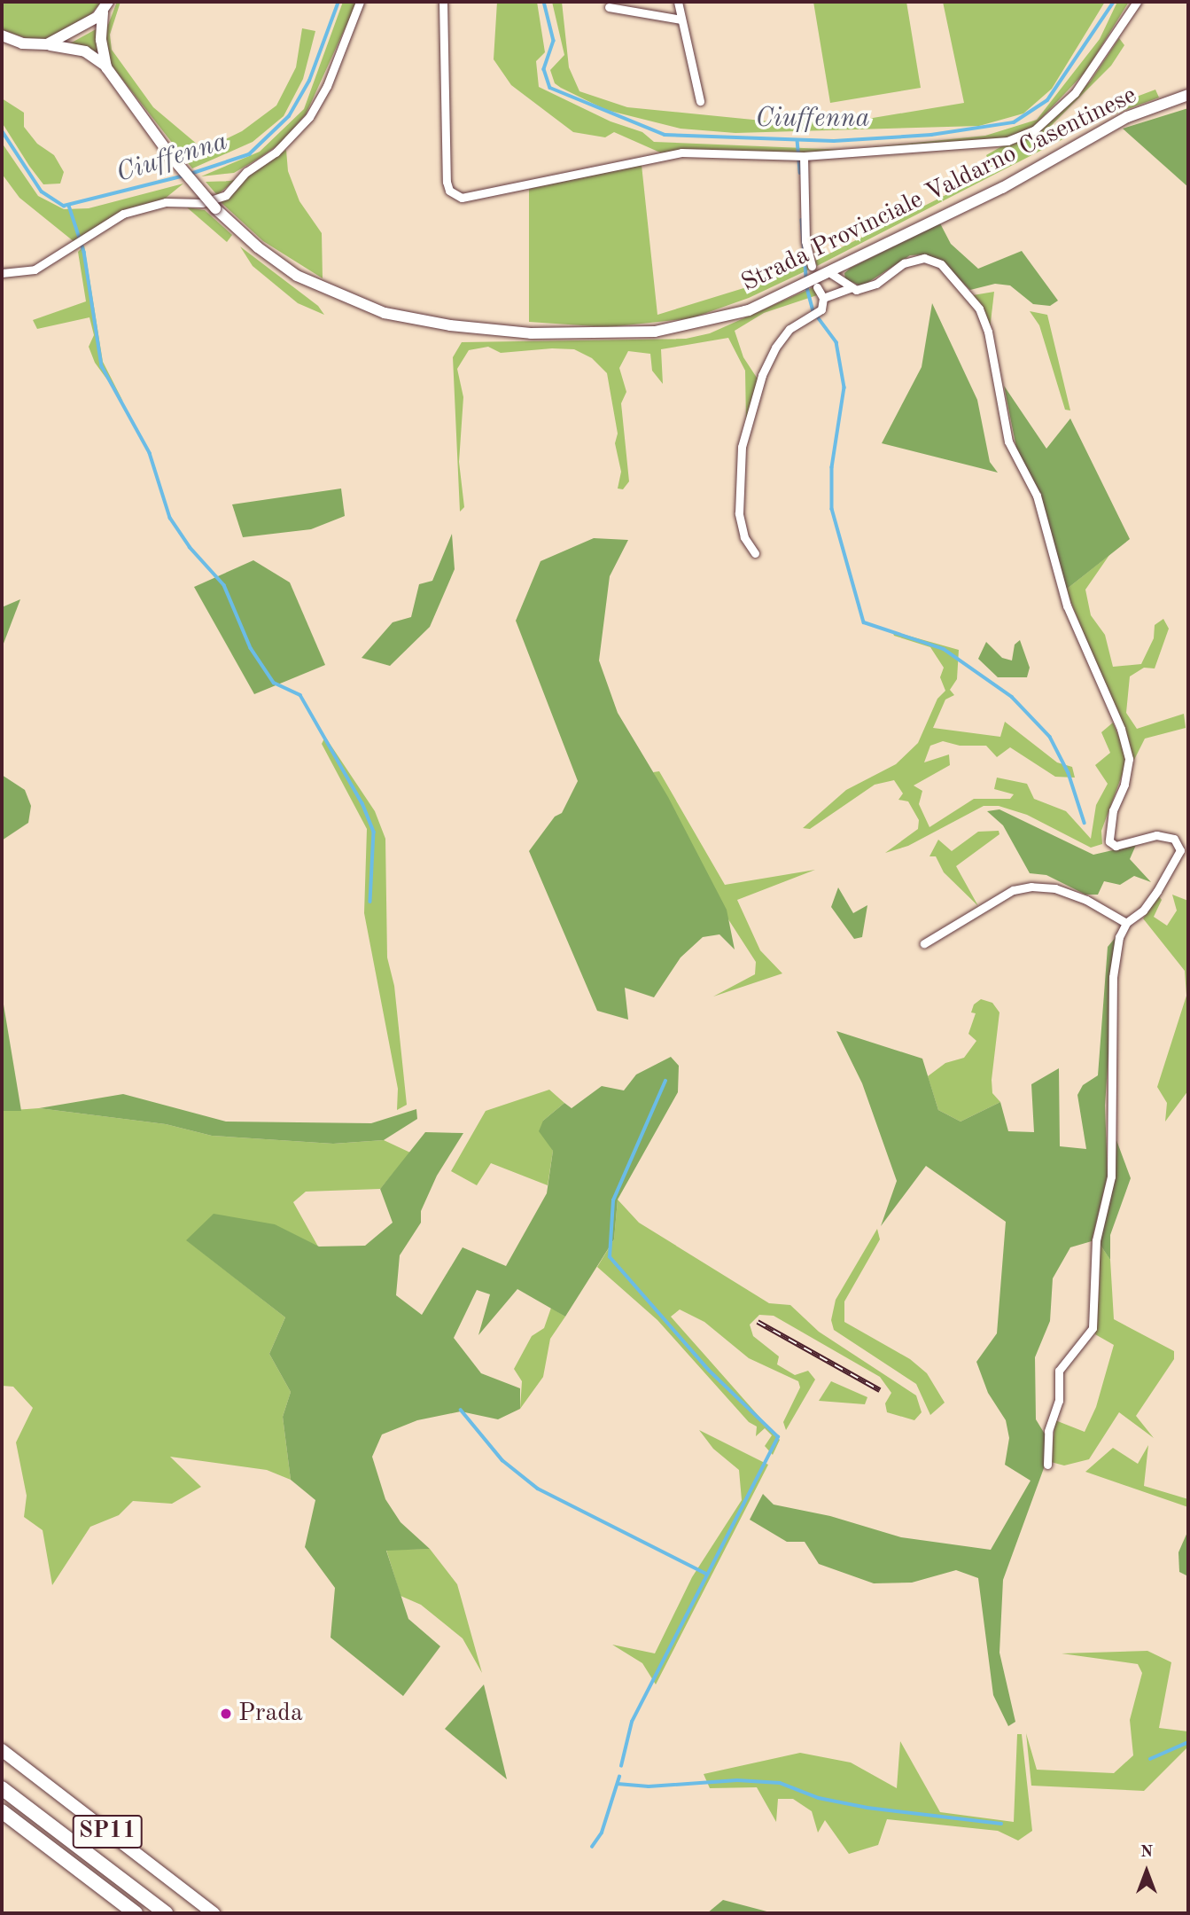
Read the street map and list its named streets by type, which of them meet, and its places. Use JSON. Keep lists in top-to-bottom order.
{
  "streets": {
    "main road": ["Strada Provinciale Valdarno Casentinese", "SP11"]
  },
  "water": ["Ciuffenna"],
  "places": ["Prada"],
  "north": "top"
}
